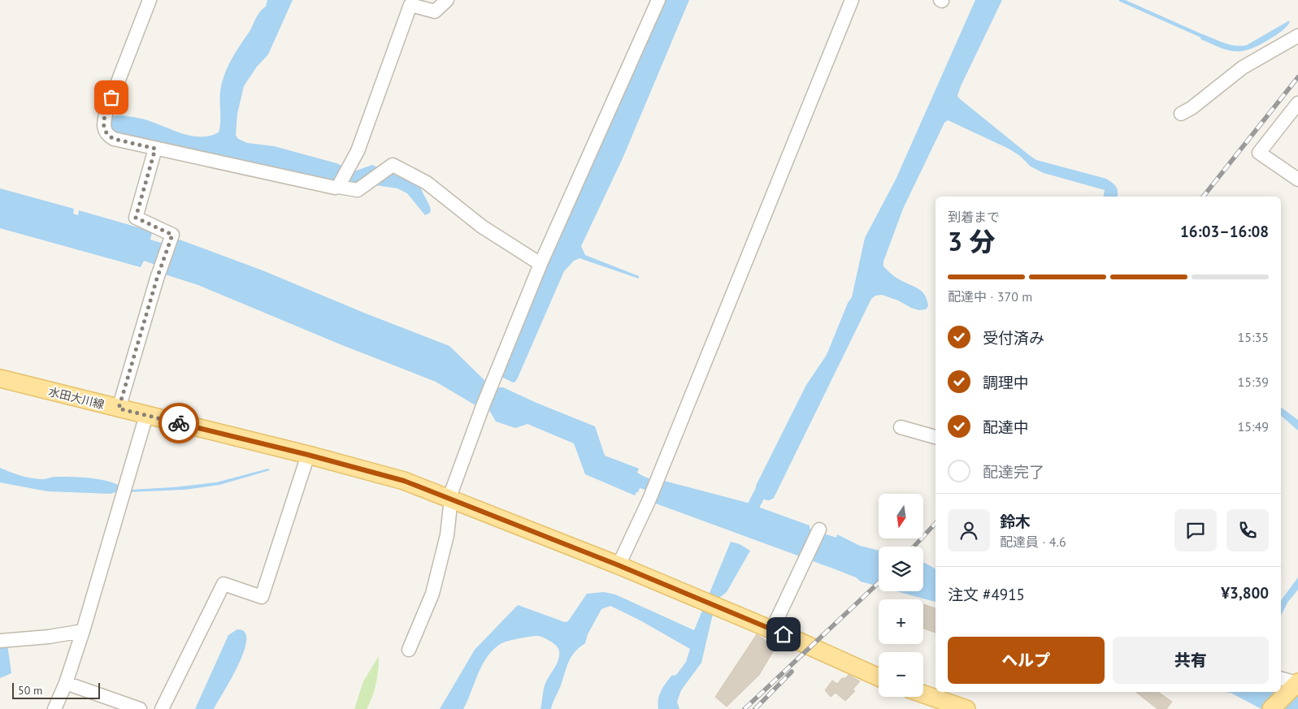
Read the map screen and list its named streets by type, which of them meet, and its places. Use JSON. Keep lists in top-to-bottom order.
{
  "streets": {
    "main road": ["水田大川線"]
  },
  "scale_bar": "50 m",
  "north": "bottom",
  "page": {
    "heading": ["3 分", "到着まで", "16:03–16:08"],
    "panel": [
      "鈴木",
      "配達員 · 4.6",
      "注文 #4915",
      "¥3,800"
    ],
    "bar": "配達中 · 370 m",
    "list": [
      ["受付済み", "15:35"],
      ["調理中", "15:39"],
      ["配達中", "15:49"],
      "配達完了"
    ],
    "map_buttons": ["+", "−"],
    "buttons": ["ヘルプ", "共有"],
    "scale": "50 m"
  }
}
